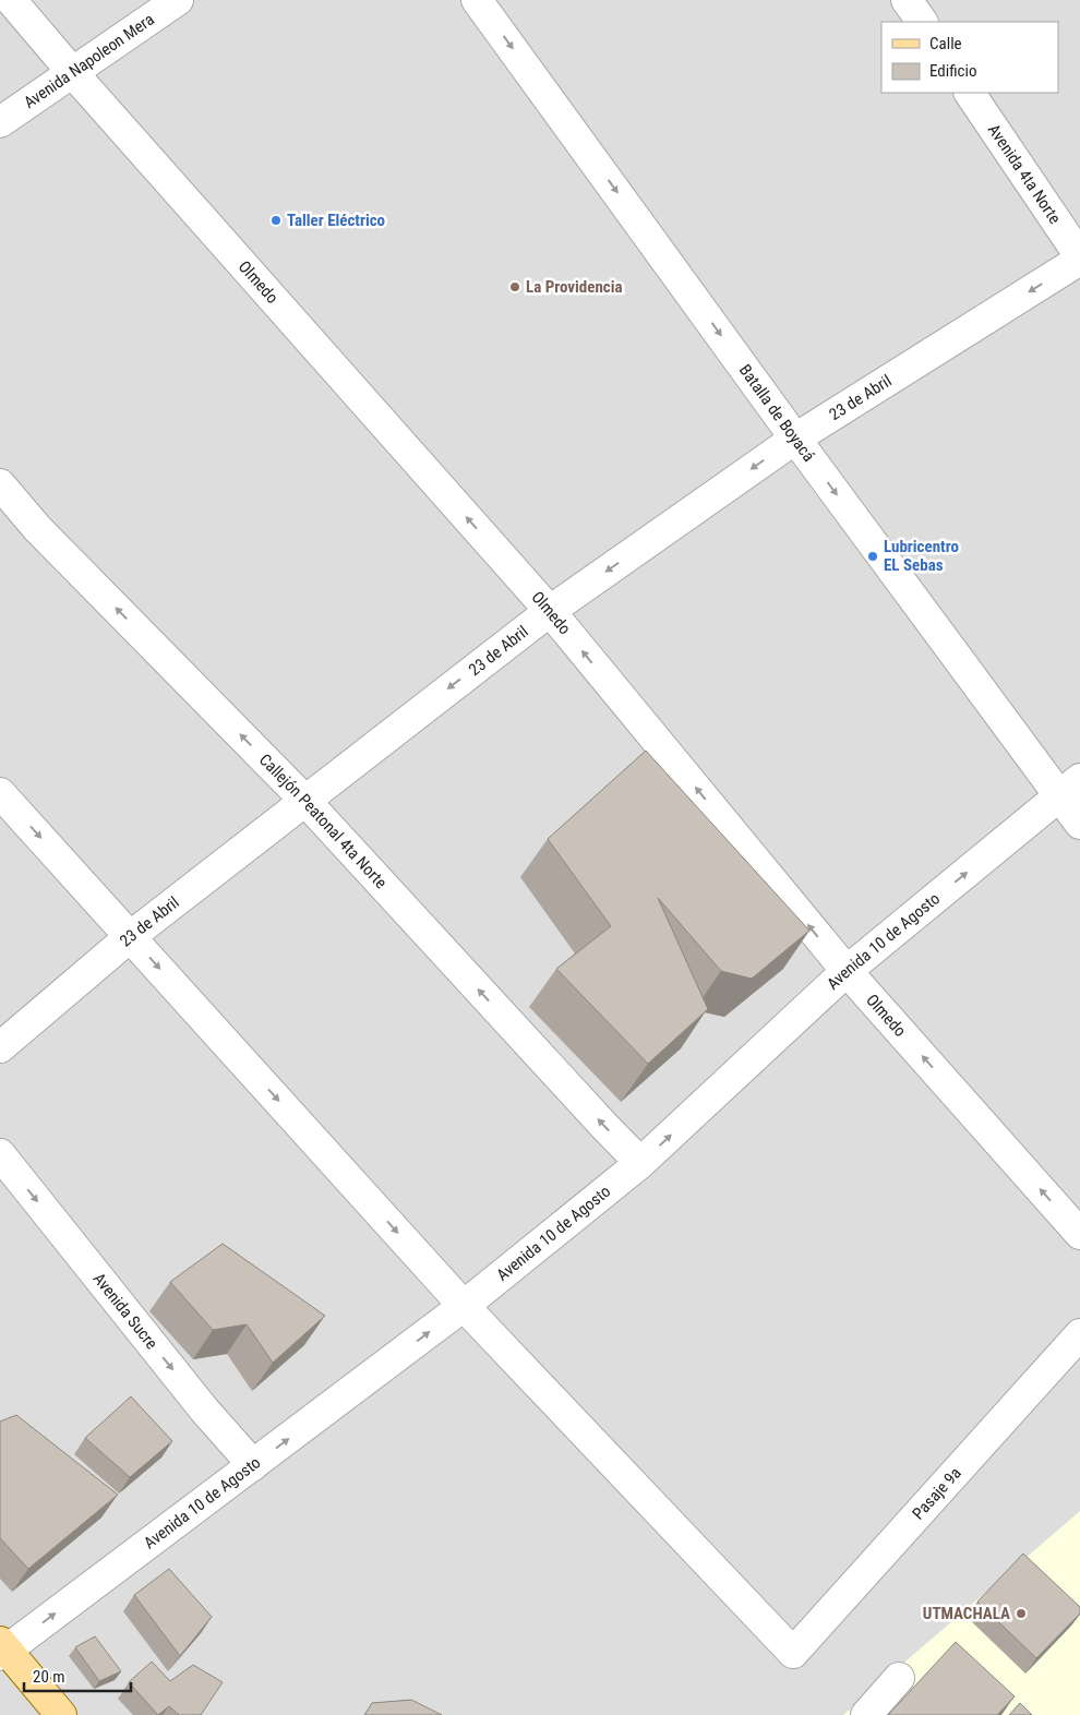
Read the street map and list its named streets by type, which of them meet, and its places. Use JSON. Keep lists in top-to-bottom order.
{
  "streets": {
    "street": [
      "Avenida Napoleon Mera",
      "Avenida 4ta Norte",
      "Olmedo",
      "23 de Abril",
      "Batalla de Boyacá",
      "Callejón Peatonal 4ta Norte",
      "Avenida 10 de Agosto",
      "Avenida Sucre",
      "Pasaje 9a"
    ]
  },
  "crossings": [
    ["Avenida Napoleon Mera", "Olmedo"],
    ["Avenida 4ta Norte", "23 de Abril"],
    ["Olmedo", "23 de Abril"],
    ["Olmedo", "Avenida 10 de Agosto"],
    ["23 de Abril", "Batalla de Boyacá"],
    ["23 de Abril", "Callejón Peatonal 4ta Norte"],
    ["Batalla de Boyacá", "Avenida 10 de Agosto"],
    ["Callejón Peatonal 4ta Norte", "Avenida 10 de Agosto"],
    ["Avenida 10 de Agosto", "Avenida Sucre"],
    ["Avenida 10 de Agosto", "Pasaje 9a"]
  ],
  "one_way": [
    "Olmedo",
    "23 de Abril",
    "Batalla de Boyacá",
    "Avenida 10 de Agosto"
  ],
  "places": [
    "Taller Eléctrico",
    "La Providencia",
    "Lubricentro EL Sebas",
    "UTMACHALA"
  ],
  "legend": ["Calle", "Edificio"],
  "scale_bar": "20 m"
}
